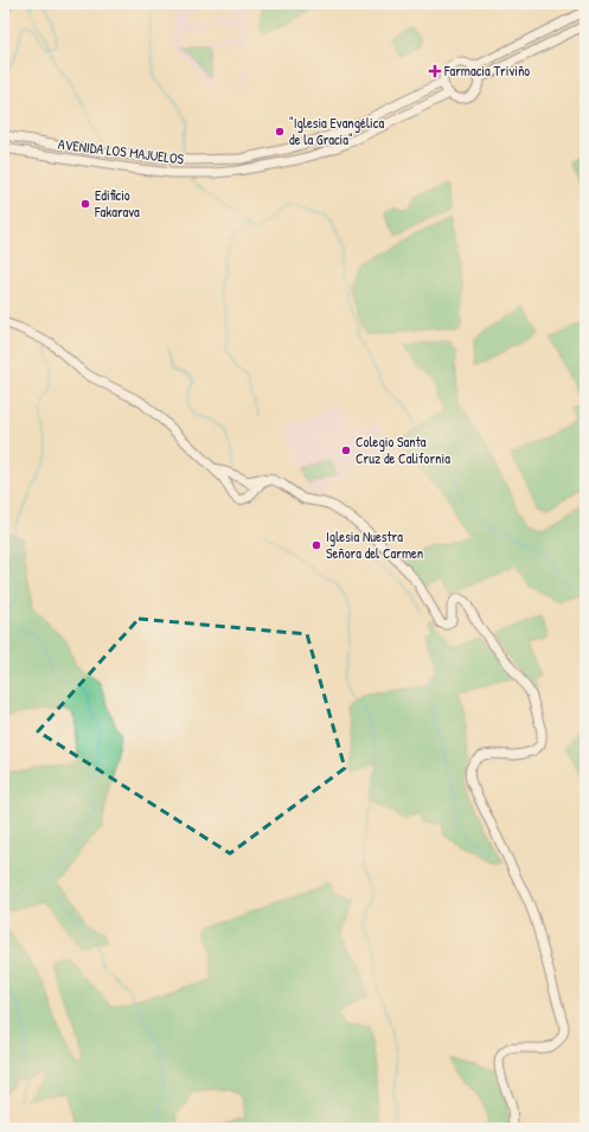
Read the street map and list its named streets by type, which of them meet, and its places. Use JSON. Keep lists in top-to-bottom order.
{
  "streets": {
    "main road": ["AVENIDA LOS MAJUELOS"]
  },
  "places": {
    "health": ["Farmacia Triviño"],
    "other": [
      "\"Iglesia Evangélica de la Gracia\"",
      "Edificio Fakarava",
      "Colegio Santa Cruz de California",
      "Iglesia Nuestra Señora del Carmen"
    ]
  }
}
